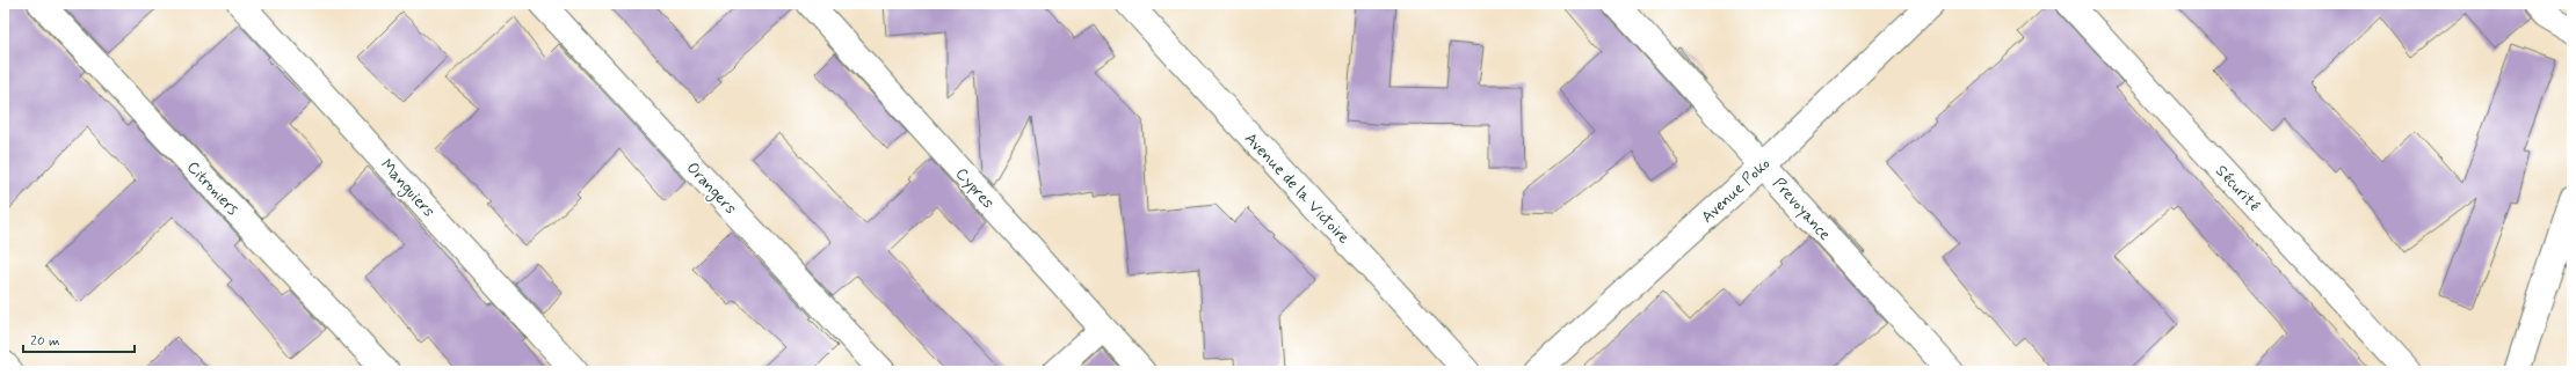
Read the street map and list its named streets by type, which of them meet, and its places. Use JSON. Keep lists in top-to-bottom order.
{
  "streets": {
    "street": [
      "Citroniers",
      "Manguiers",
      "Orangers",
      "Cypres",
      "Avenue de la Victoire",
      "Sécurité",
      "Avenue Poko",
      "Prevoyance"
    ]
  },
  "crossings": [
    ["Avenue Poko", "Prevoyance"]
  ],
  "scale_bar": "20 m"
}
